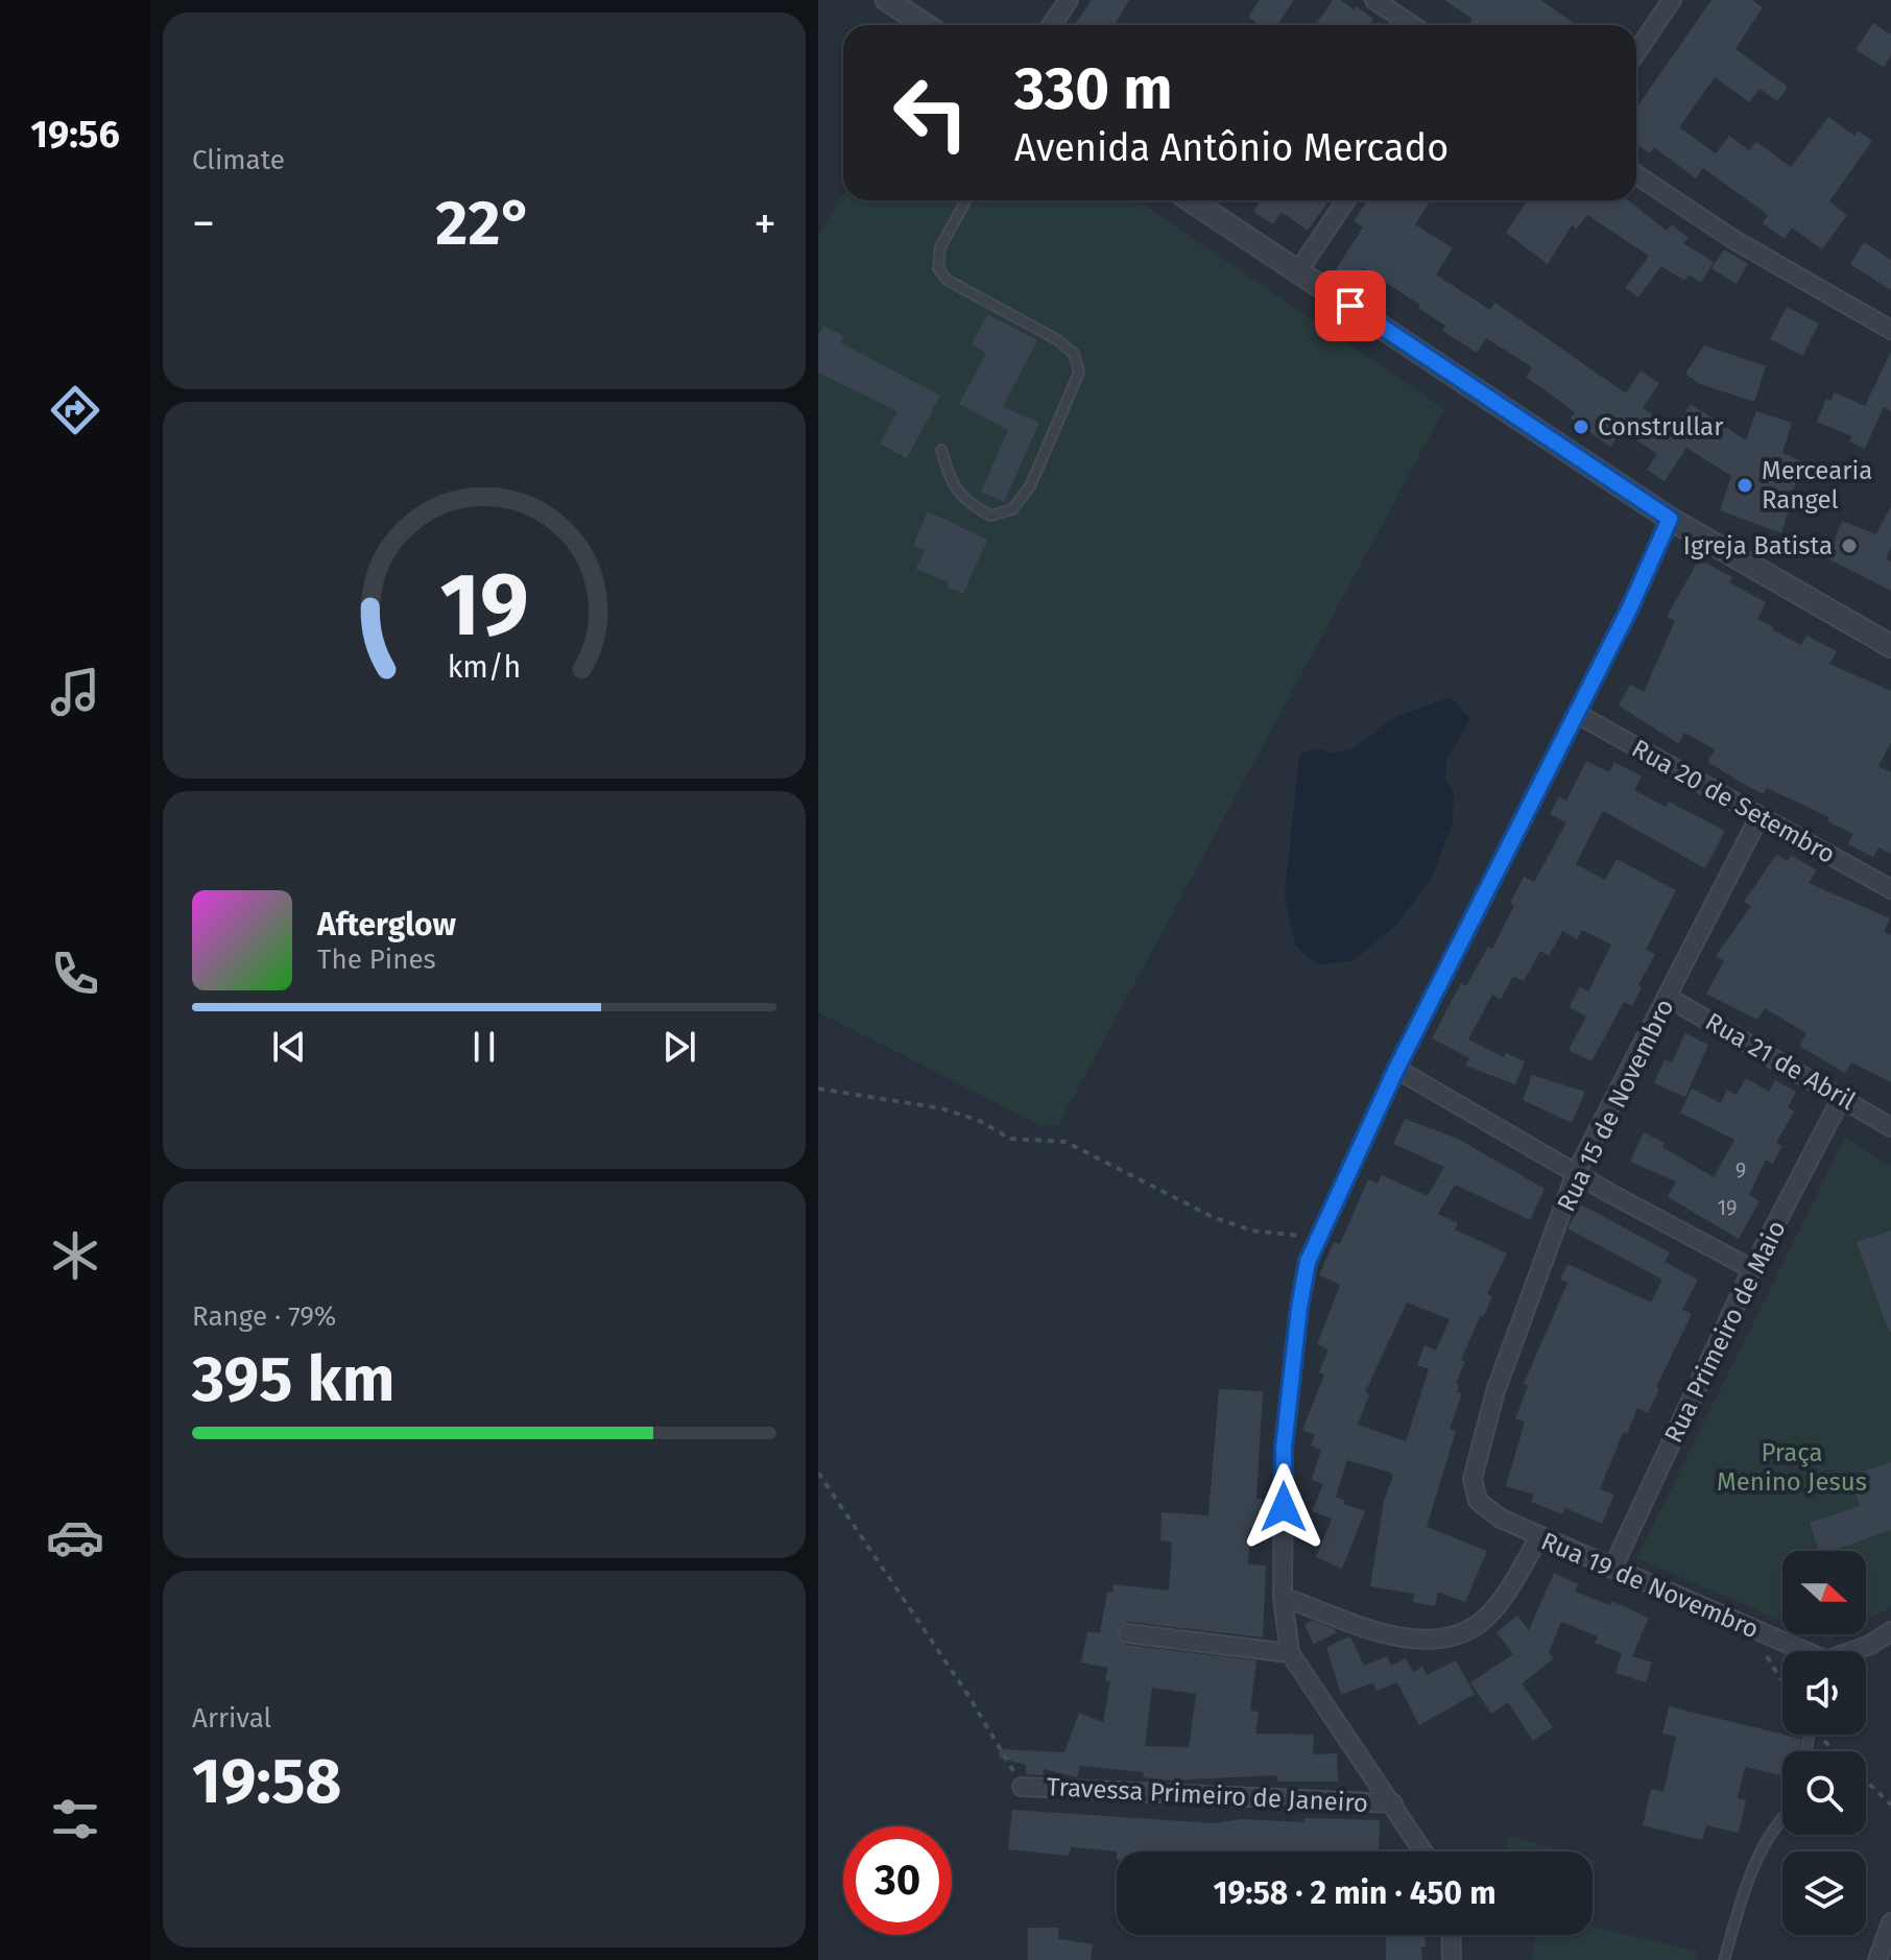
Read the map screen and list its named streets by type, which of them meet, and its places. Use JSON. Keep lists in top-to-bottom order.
{
  "streets": {
    "street": [
      "Rua 20 de Setembro",
      "Rua 21 de Abril",
      "Rua 15 de Novembro",
      "Rua Primeiro de Maio",
      "Rua 19 de Novembro",
      "Travessa Primeiro de Janeiro"
    ]
  },
  "crossings": [
    ["Rua 20 de Setembro", "Rua 15 de Novembro"],
    ["Rua 21 de Abril", "Rua 15 de Novembro"],
    ["Rua 21 de Abril", "Rua Primeiro de Maio"],
    ["Rua 15 de Novembro", "Rua 19 de Novembro"],
    ["Rua Primeiro de Maio", "Rua 19 de Novembro"]
  ],
  "parks": ["Praça Menino Jesus"],
  "places": ["Construllar", "Mercearia Rangel", "Igreja Batista"],
  "house_numbers": ["9", "19"],
  "north": "right",
  "page": {
    "tabs": "19:56",
    "tile": [
      "Climate",
      ["Range · 79%", "395 km"],
      ["Arrival", "19:58"]
    ],
    "turn": ["330 m", "Avenida Antônio Mercado"],
    "heat": ["−", "22°", "+"],
    "song": ["Afterglow", "The Pines"],
    "limit": "30",
    "trip": "19:58 · 2 min · 450 m",
    "gauge": ["19", "km/h"]
  }
}
